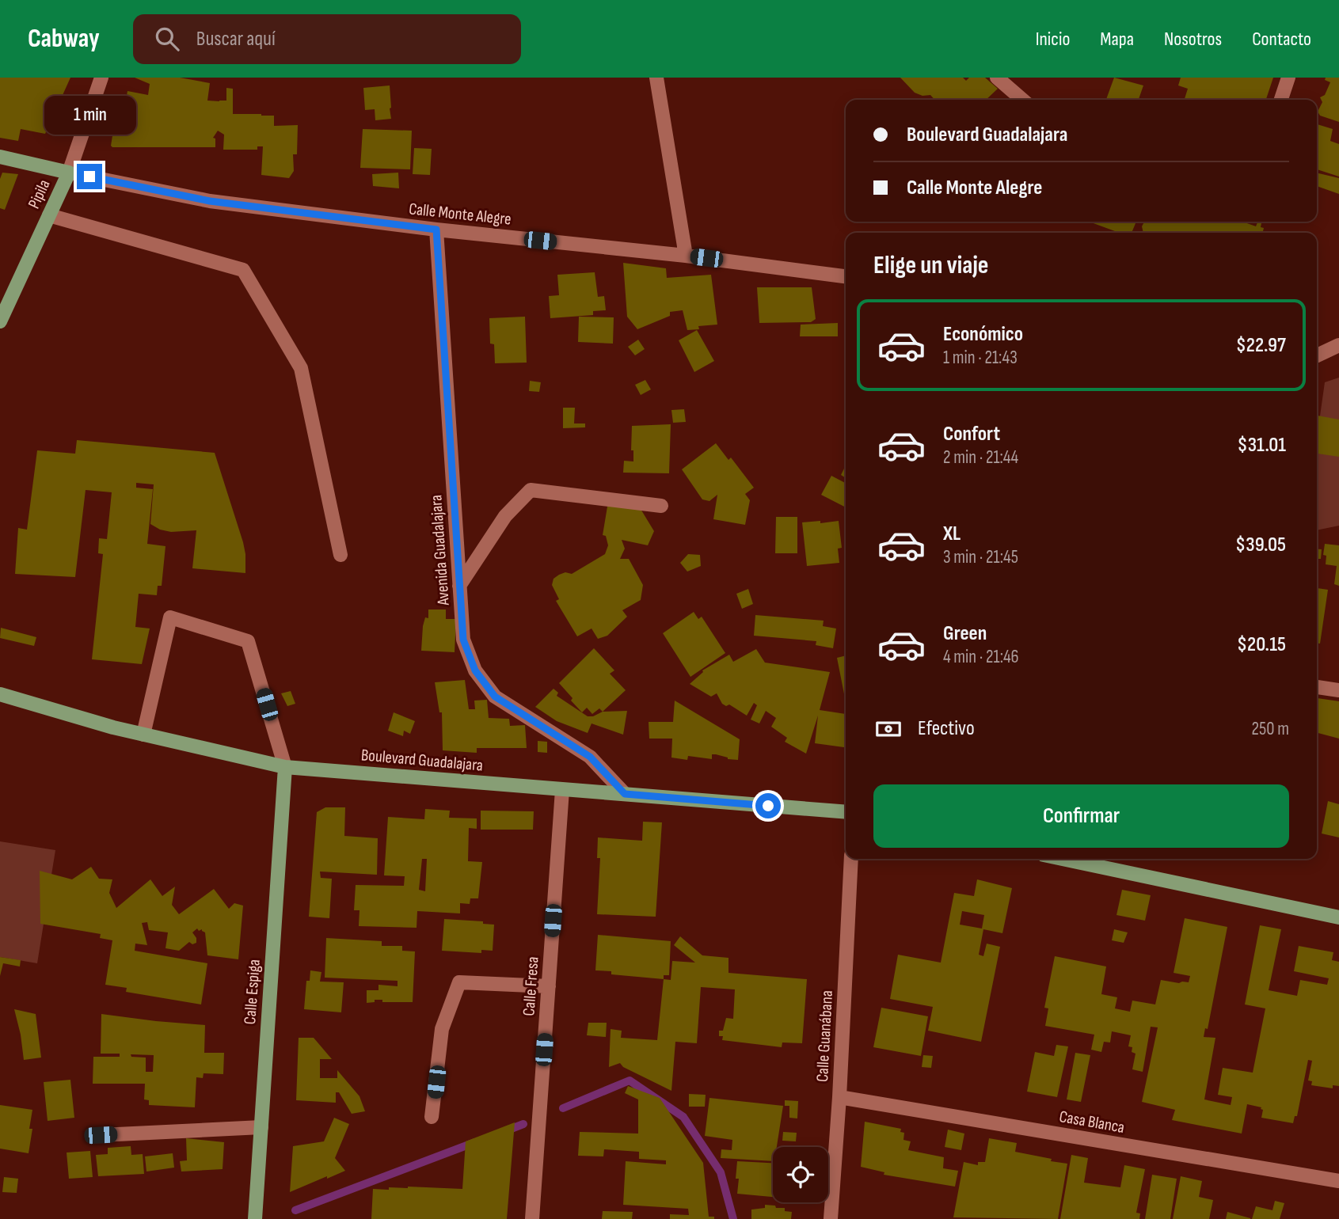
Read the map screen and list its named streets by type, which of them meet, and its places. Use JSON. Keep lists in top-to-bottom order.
{
  "streets": {
    "main road": ["Pipila", "Boulevard Guadalajara", "Calle Espiga"],
    "street": [
      "Calle Monte Alegre",
      "Avenida Guadalajara",
      "Calle Fresa",
      "Calle Guanábana",
      "Casa Blanca"
    ]
  },
  "crossings": [
    ["Pipila", "Calle Monte Alegre"],
    ["Calle Monte Alegre", "Avenida Guadalajara"],
    ["Avenida Guadalajara", "Boulevard Guadalajara"],
    ["Boulevard Guadalajara", "Calle Fresa"],
    ["Boulevard Guadalajara", "Calle Espiga"],
    ["Calle Guanábana", "Casa Blanca"]
  ],
  "page": {
    "header": "Cabway",
    "search": "Buscar aquí",
    "nav": [
      "Inicio",
      "Mapa",
      "Nosotros",
      "Contacto"
    ],
    "bubble": "1 min",
    "banner": ["Boulevard Guadalajara", "Calle Monte Alegre"],
    "heading": "Elige un viaje",
    "list": [
      {
        "name": "Económico",
        "note": "1 min · 21:43",
        "value": "$22.97"
      },
      {
        "name": "Confort",
        "note": "2 min · 21:44",
        "value": "$31.01"
      },
      {
        "name": "XL",
        "note": "3 min · 21:45",
        "value": "$39.05"
      },
      {
        "name": "Green",
        "note": "4 min · 21:46",
        "value": "$20.15"
      }
    ],
    "pay": ["Efectivo", "250 m"],
    "buttons": "Confirmar"
  }
}
